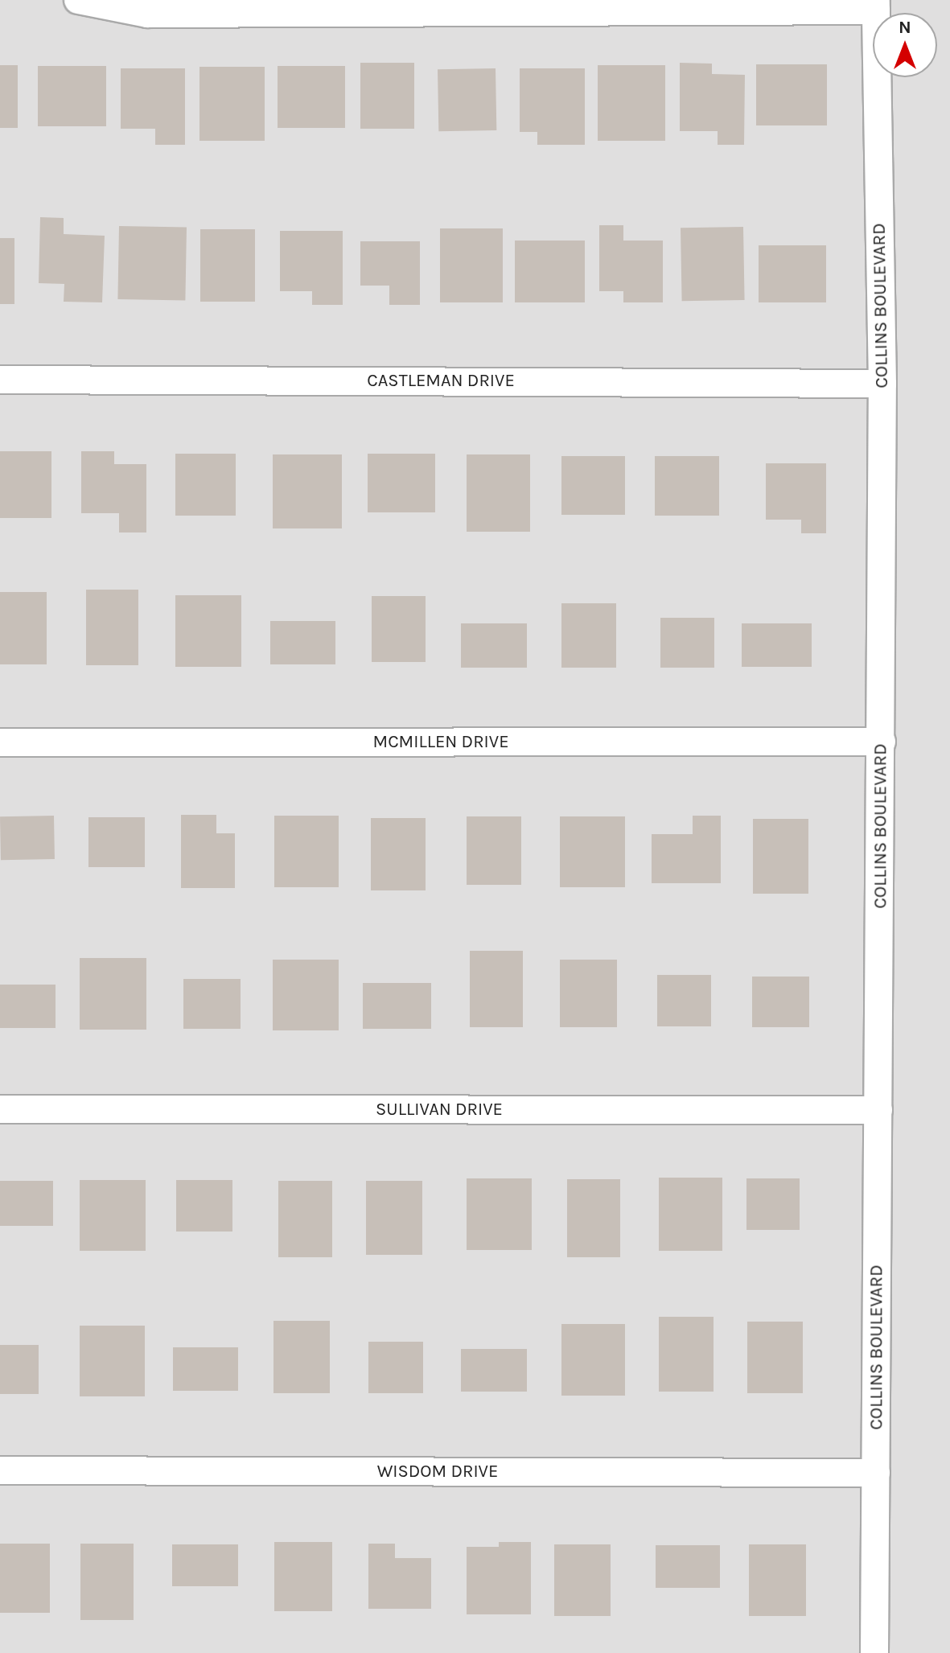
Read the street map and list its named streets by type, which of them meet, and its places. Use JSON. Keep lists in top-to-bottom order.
{
  "streets": {
    "street": [
      "COLLINS BOULEVARD",
      "CASTLEMAN DRIVE",
      "MCMILLEN DRIVE",
      "SULLIVAN DRIVE",
      "WISDOM DRIVE"
    ]
  },
  "crossings": [
    ["COLLINS BOULEVARD", "CASTLEMAN DRIVE"],
    ["COLLINS BOULEVARD", "MCMILLEN DRIVE"],
    ["COLLINS BOULEVARD", "SULLIVAN DRIVE"],
    ["COLLINS BOULEVARD", "WISDOM DRIVE"]
  ],
  "north": "top"
}
